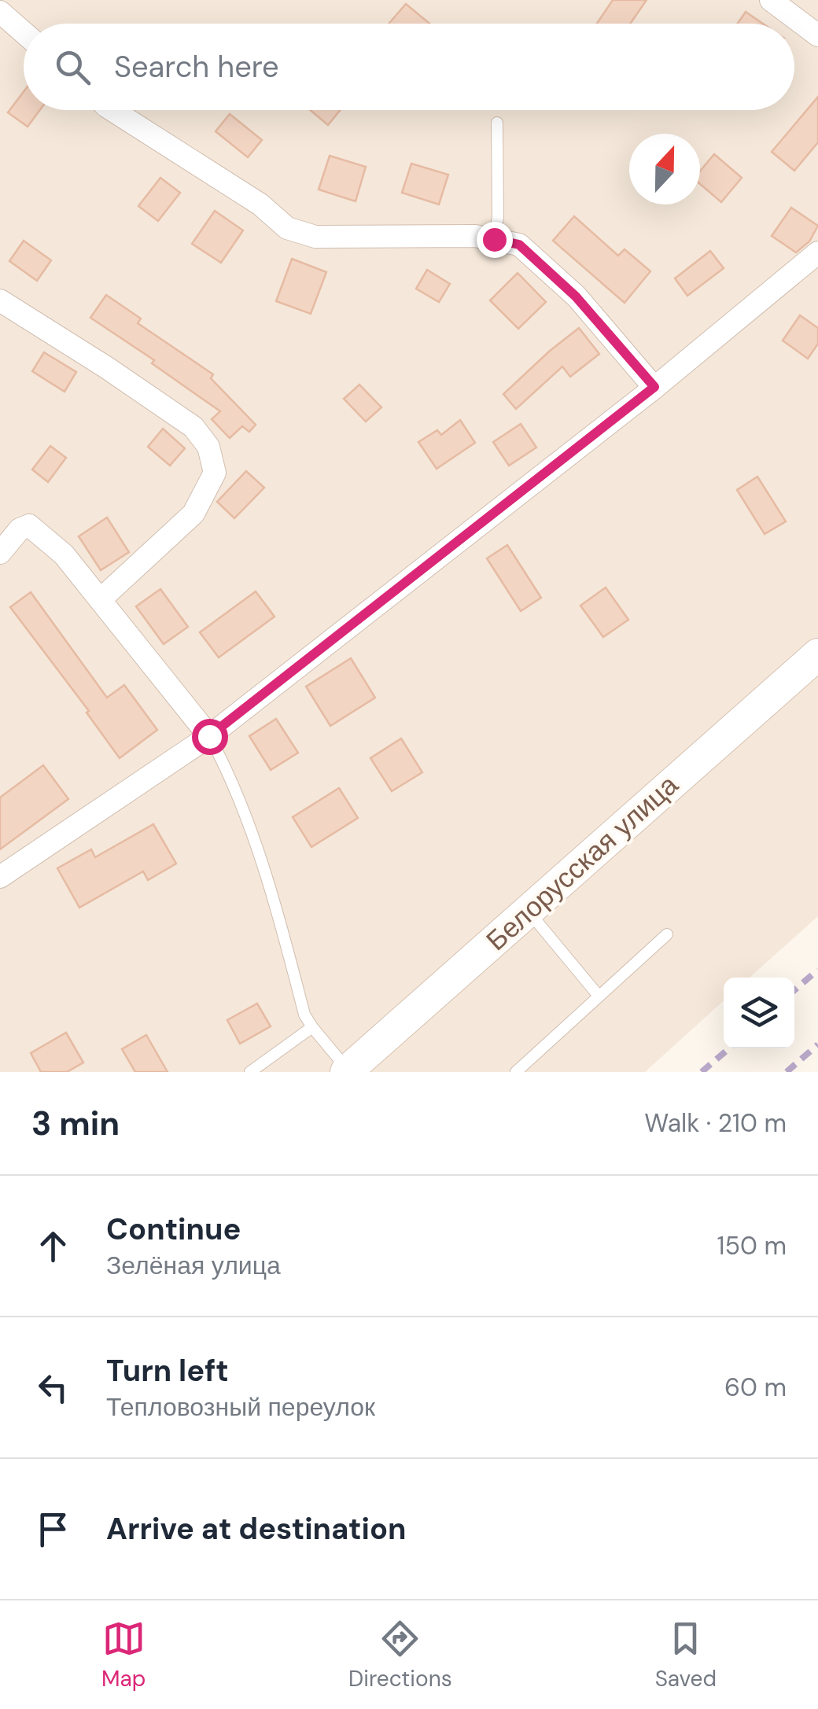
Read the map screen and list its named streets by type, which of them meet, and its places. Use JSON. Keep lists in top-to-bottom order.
{
  "streets": {
    "main road": ["Белорусская улица"]
  },
  "north": "top",
  "page": {
    "search": "Search here",
    "heading": ["3 min", "Walk · 210 m"],
    "list": [
      ["Continue", "Зелёная улица", "150 m"],
      ["Turn left", "Тепловозный переулок", "60 m"],
      "Arrive at destination"
    ],
    "nav": ["Map", "Directions", "Saved"]
  }
}
